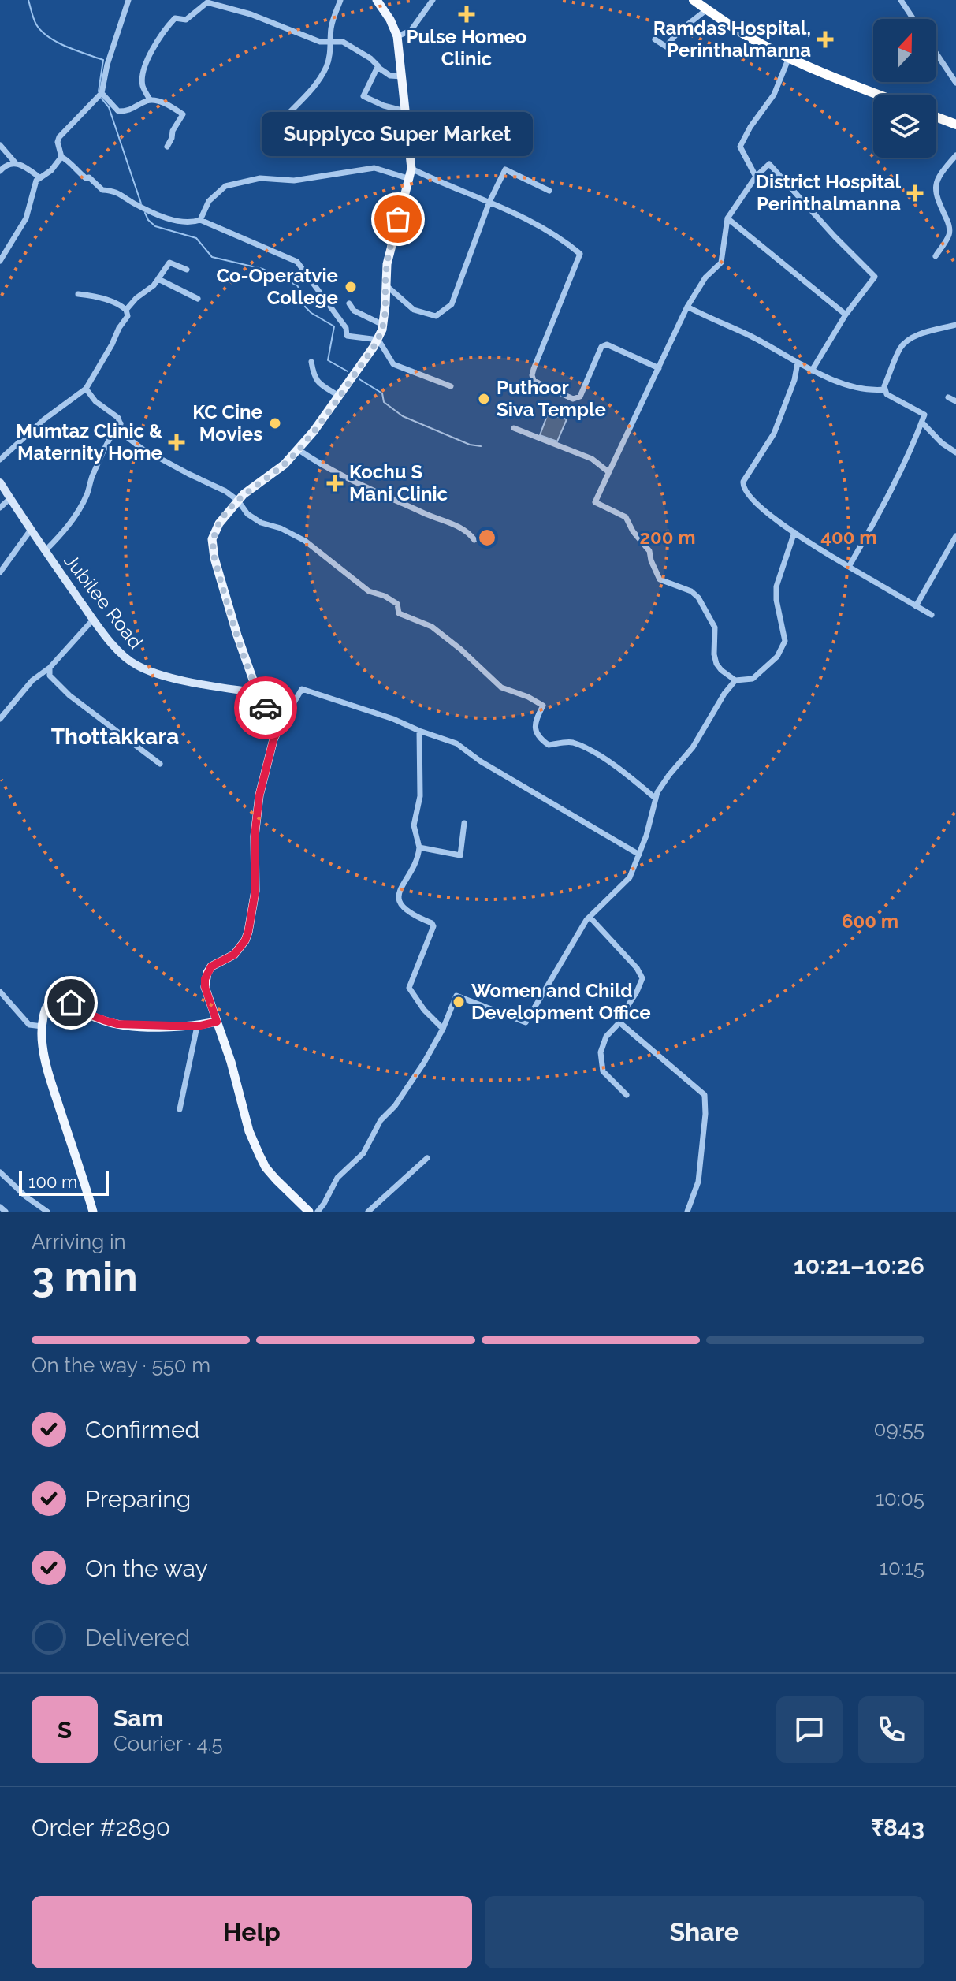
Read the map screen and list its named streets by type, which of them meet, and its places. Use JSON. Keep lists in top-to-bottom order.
{
  "streets": {
    "main road": ["Jubilee Road"]
  },
  "districts": ["Thottakkara"],
  "places": {
    "health": [
      "Pulse Homeo Clinic",
      "Ramdas Hospital, Perinthalmanna",
      "District Hospital Perinthalmanna",
      "Mumtaz Clinic & Maternity Home",
      "Kochu S Mani Clinic"
    ],
    "other": [
      "Supplyco Super Market",
      "Co-Operatvie College",
      "Puthoor Siva Temple",
      "KC Cine Movies",
      "Women and Child Development Office"
    ]
  },
  "scale_bar": "100 m",
  "north": "top",
  "page": {
    "bubble": "Supplyco Super Market",
    "scale": "100 m",
    "heading": ["3 min", "Arriving in", "10:21–10:26"],
    "panel": [
      "Sam",
      "Courier · 4.5",
      "Order #2890",
      "₹843"
    ],
    "bar": "On the way · 550 m",
    "list": [
      ["Confirmed", "09:55"],
      ["Preparing", "10:05"],
      ["On the way", "10:15"],
      "Delivered"
    ],
    "round": "S",
    "buttons": ["Help", "Share"]
  },
  "rings": ["200 m", "400 m", "600 m"]
}
